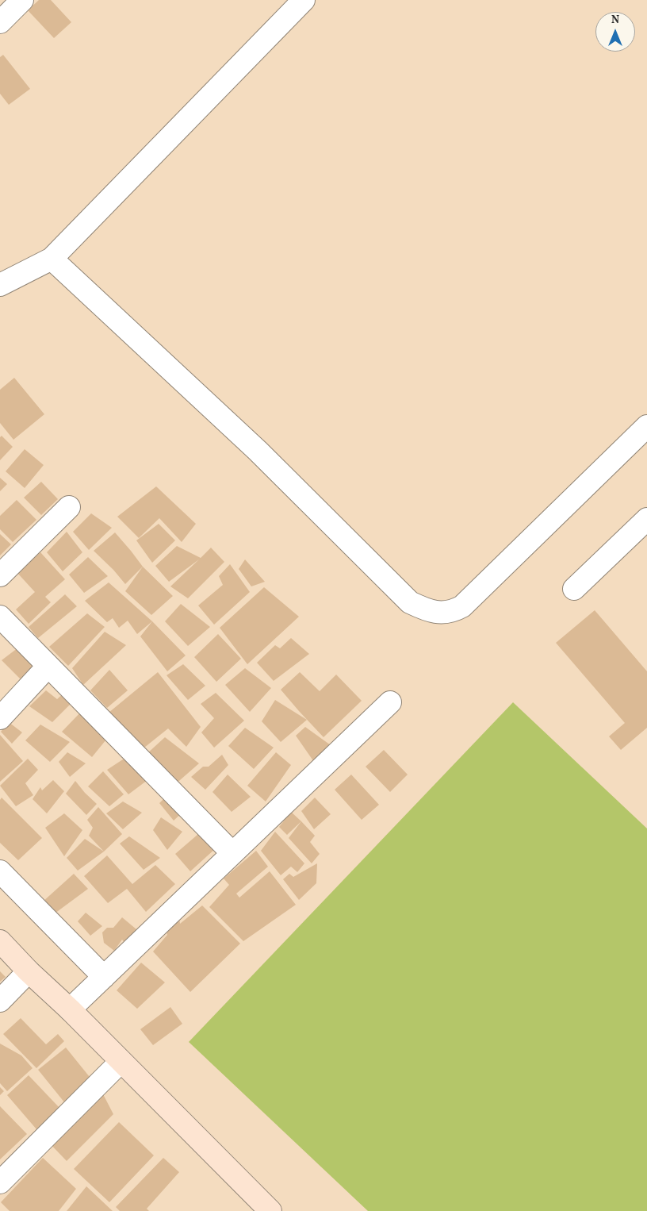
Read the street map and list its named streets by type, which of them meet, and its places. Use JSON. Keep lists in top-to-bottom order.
{
  "north": "top"
}
